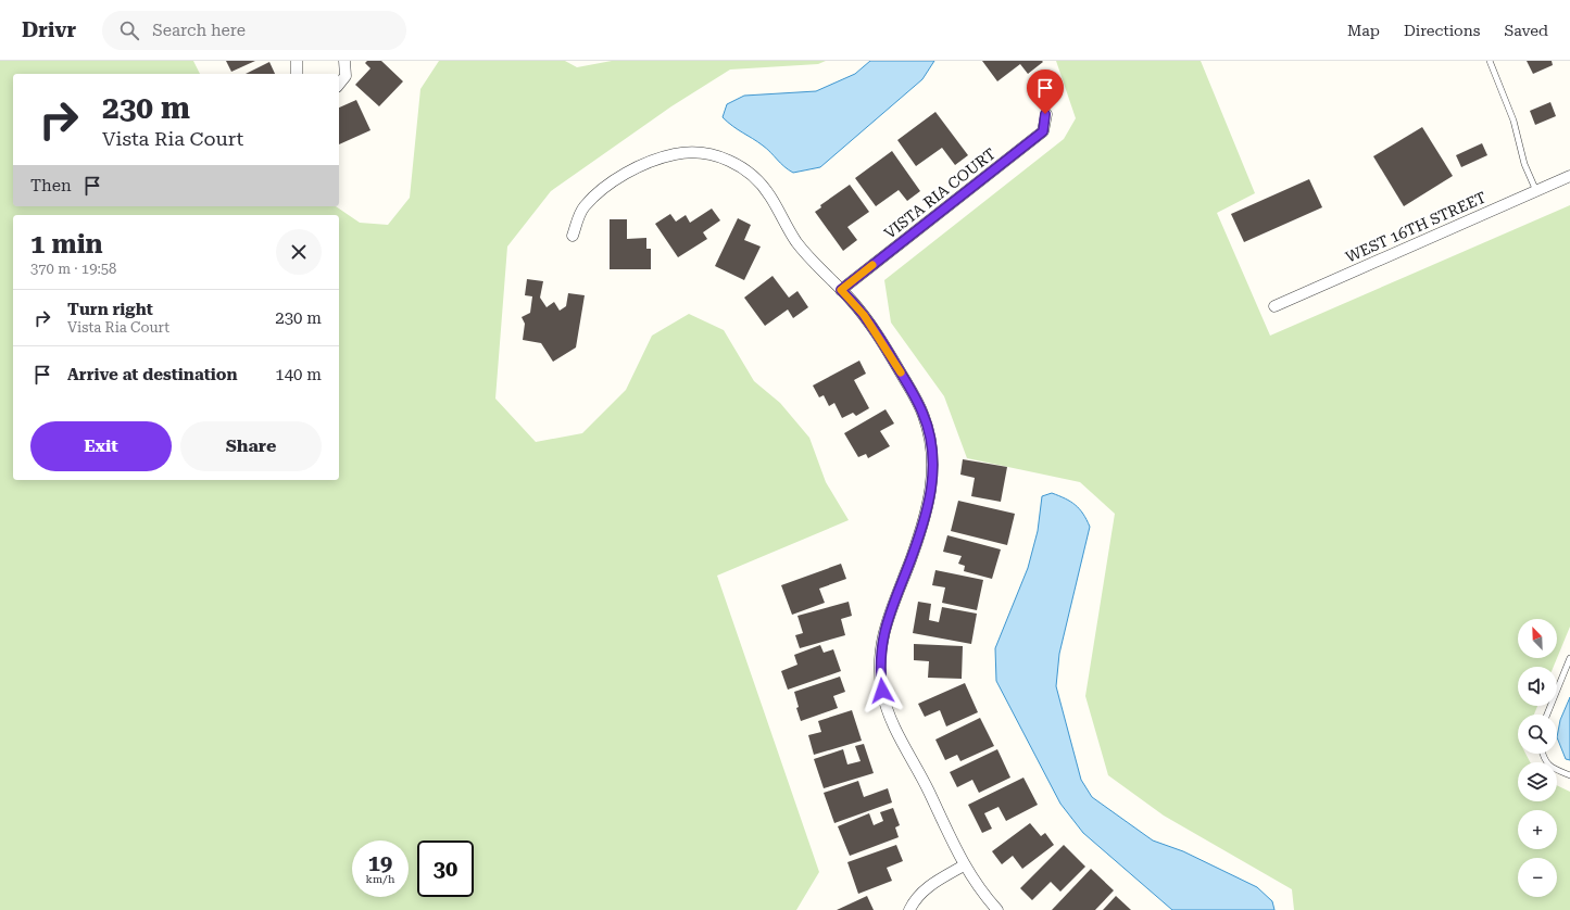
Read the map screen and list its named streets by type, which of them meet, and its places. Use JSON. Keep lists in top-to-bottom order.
{
  "streets": {
    "street": ["VISTA RIA COURT", "WEST 16TH STREET"]
  },
  "north": "top left",
  "page": {
    "header": "Drivr",
    "search": "Search here",
    "nav": ["Map", "Directions", "Saved"],
    "turn": ["230 m", "Vista Ria Court"],
    "then": "Then",
    "heading": ["1 min", "370 m · 19:58"],
    "list": [
      {
        "name": "Turn right",
        "note": "Vista Ria Court",
        "value": "230 m"
      },
      {
        "name": "Arrive at destination",
        "value": "140 m"
      }
    ],
    "buttons": ["Exit", "Share"],
    "map_buttons": ["+", "−"],
    "speed": "19 km/h",
    "limit": "30"
  }
}
